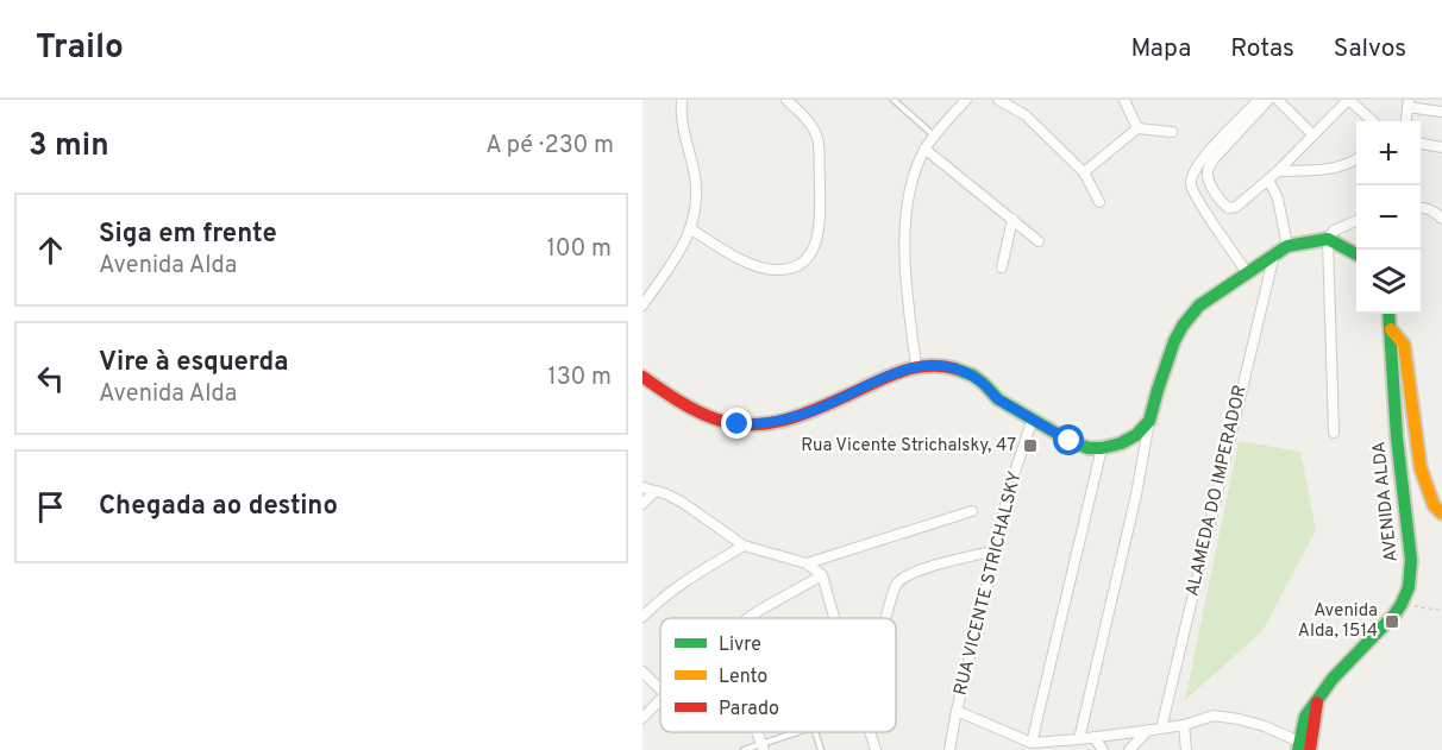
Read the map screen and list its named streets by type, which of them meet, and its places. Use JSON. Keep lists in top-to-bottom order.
{
  "streets": {
    "street": ["ALAMEDA DO IMPERADOR", "AVENIDA ALDA", "RUA VICENTE STRICHALSKY"]
  },
  "places": {
    "transit": ["Rua Vicente Strichalsky, 47", "Avenida Alda, 1514"]
  },
  "legend": ["Livre", "Lento", "Parado"],
  "page": {
    "header": "Trailo",
    "nav": ["Mapa", "Rotas", "Salvos"],
    "heading": ["3 min", "A pé · 230 m"],
    "map_buttons": ["+", "−"],
    "list": [
      ["Siga em frente", "Avenida Alda", "100 m"],
      ["Vire à esquerda", "Avenida Alda", "130 m"],
      "Chegada ao destino"
    ]
  }
}
